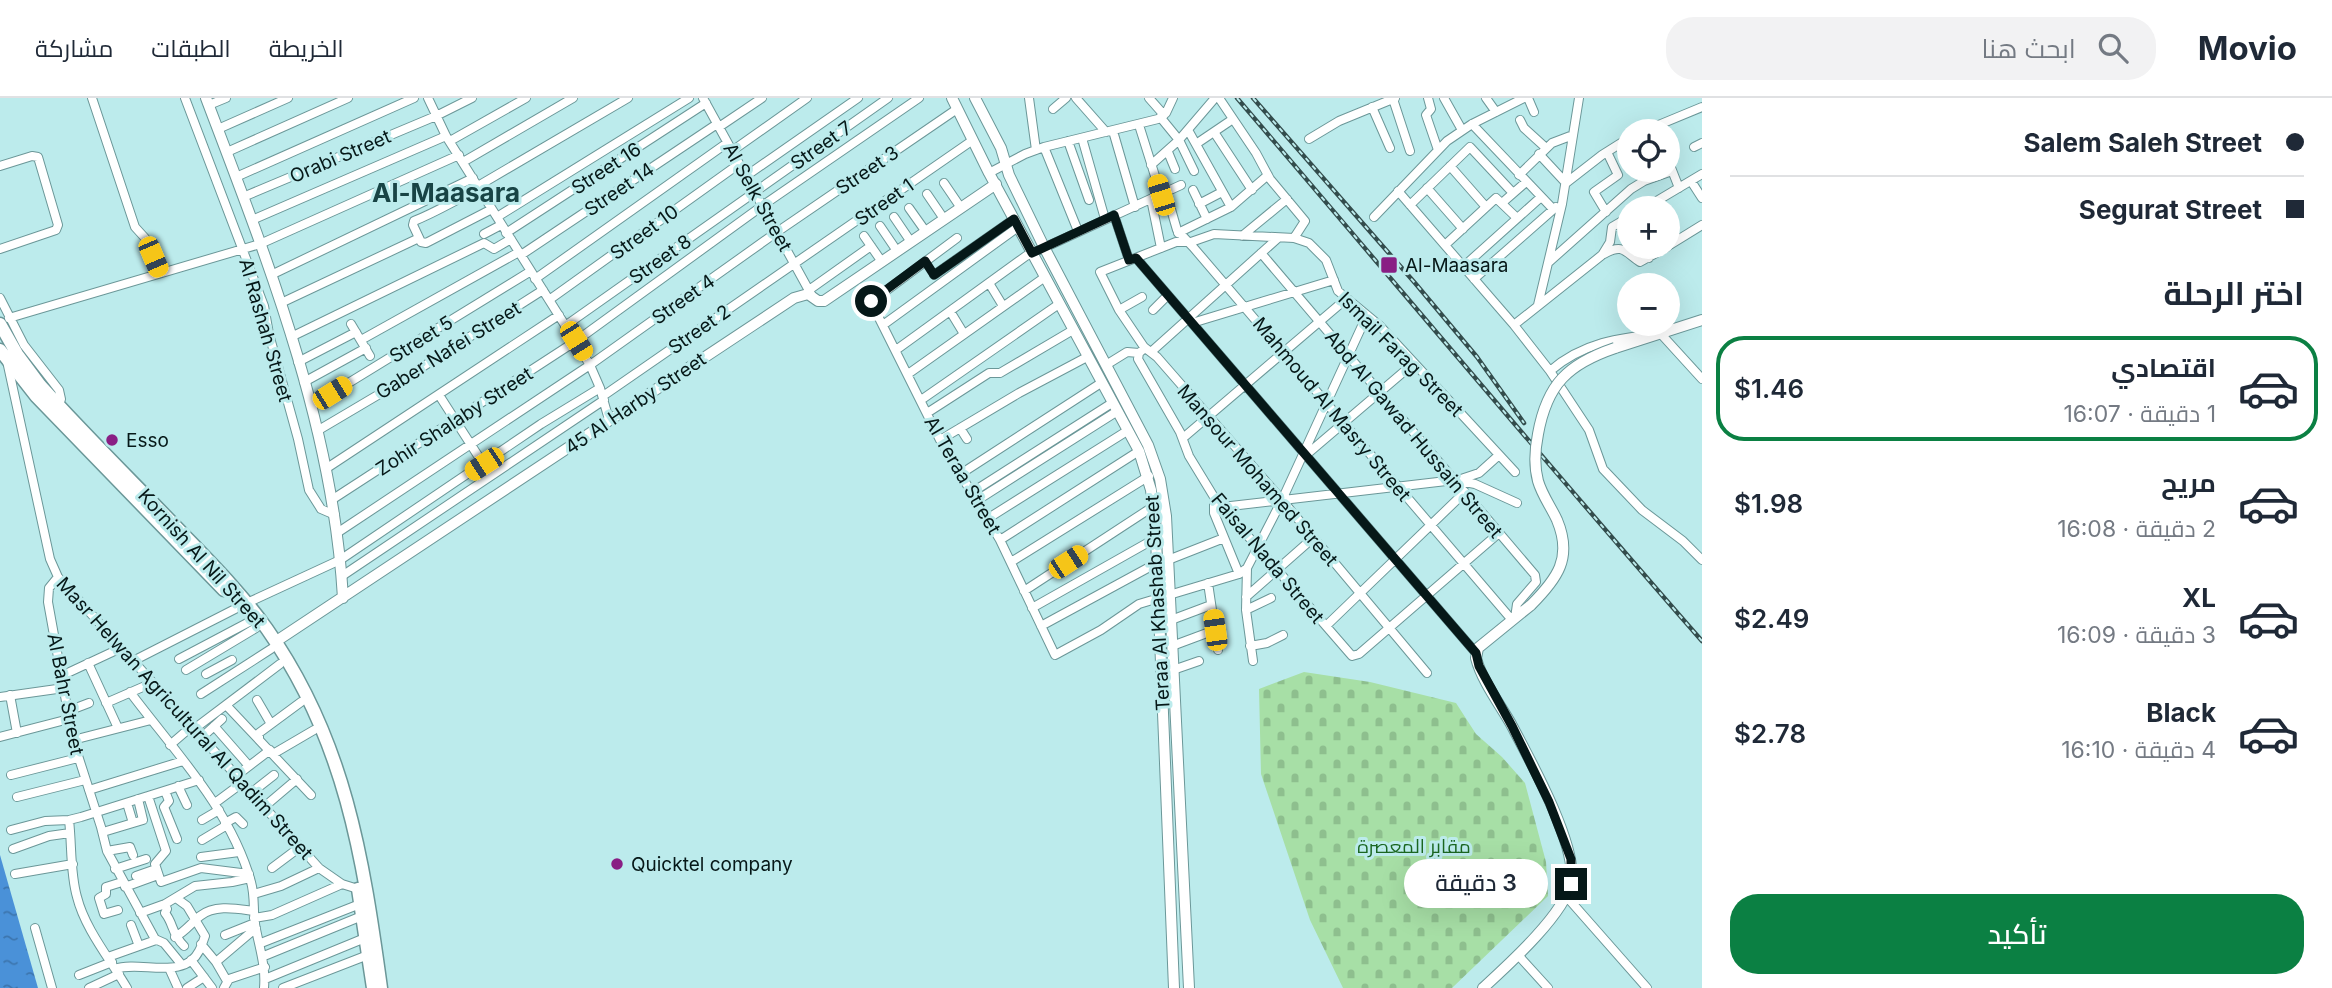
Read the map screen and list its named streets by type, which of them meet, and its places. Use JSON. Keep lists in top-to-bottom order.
{
  "streets": {
    "highway": ["Kornish Al Nil Street"],
    "street": [
      "Street 7",
      "Orabi Street",
      "Street 16",
      "Street 3",
      "Street 14",
      "Al Selk Street",
      "Street 1",
      "Street 10",
      "Street 8",
      "Street 4",
      "Street 2",
      "Al Rashah Street",
      "Street 5",
      "Gaber Nafei Street",
      "Ismail Farag Street",
      "45 Al Harby Street",
      "Mahmoud Al Masry Street",
      "Zohir Shalaby Street",
      "Abd Al Gawad Hussain Street",
      "Al Teraa Street",
      "Mansour Mohamed Street",
      "Faisal Nada Street",
      "Teraa Al Khashab Street",
      "Al Bahr Street",
      "Masr Helwan Agricultural Al Qadim Street"
    ]
  },
  "crossings": [
    ["Street 7", "Al Selk Street"],
    ["Street 7", "Street 8"],
    ["Orabi Street", "Al Rashah Street"],
    ["Street 16", "Al Selk Street"],
    ["Street 3", "Al Selk Street"],
    ["Street 3", "Street 4"],
    ["Street 3", "Teraa Al Khashab Street"],
    ["Street 14", "Al Selk Street"],
    ["Street 14", "Al Rashah Street"],
    ["Al Selk Street", "Street 1"],
    ["Al Selk Street", "Street 10"],
    ["Al Selk Street", "Street 8"],
    ["Al Selk Street", "Street 4"],
    ["Al Selk Street", "Street 2"],
    ["Al Selk Street", "Street 5"],
    ["Al Selk Street", "45 Al Harby Street"],
    ["Al Selk Street", "Zohir Shalaby Street"],
    ["Street 1", "Street 2"],
    ["Street 1", "Teraa Al Khashab Street"],
    ["Street 4", "Al Rashah Street"],
    ["Al Rashah Street", "Street 5"],
    ["Al Rashah Street", "Gaber Nafei Street"],
    ["Al Rashah Street", "45 Al Harby Street"],
    ["Al Rashah Street", "Zohir Shalaby Street"],
    ["45 Al Harby Street", "Kornish Al Nil Street"],
    ["45 Al Harby Street", "Teraa Al Khashab Street"],
    ["Mahmoud Al Masry Street", "Abd Al Gawad Hussain Street"],
    ["Al Teraa Street", "Teraa Al Khashab Street"],
    ["Mansour Mohamed Street", "Faisal Nada Street"],
    ["Kornish Al Nil Street", "Masr Helwan Agricultural Al Qadim Street"],
    ["Al Bahr Street", "Masr Helwan Agricultural Al Qadim Street"]
  ],
  "districts": ["Al-Maasara"],
  "parks": ["مقابر المعصرة"],
  "places": {
    "transit": ["Al-Maasara"],
    "other": ["Esso", "Quicktel company"]
  },
  "page": {
    "header": "Movio",
    "search": "ابحث هنا",
    "nav": ["الخريطة", "الطبقات", "مشاركة"],
    "banner": ["Salem Saleh Street", "Segurat Street"],
    "map_buttons": ["+", "−"],
    "heading": "اختر الرحلة",
    "list": [
      {
        "name": "اقتصادي",
        "note": "1 دقيقة · 16:07",
        "value": "$1.46"
      },
      {
        "name": "مريح",
        "note": "2 دقيقة · 16:08",
        "value": "$1.98"
      },
      {
        "name": "XL",
        "note": "3 دقيقة · 16:09",
        "value": "$2.49"
      },
      {
        "name": "Black",
        "note": "4 دقيقة · 16:10",
        "value": "$2.78"
      }
    ],
    "bubble": "3 دقيقة",
    "buttons": "تأكيد"
  }
}
